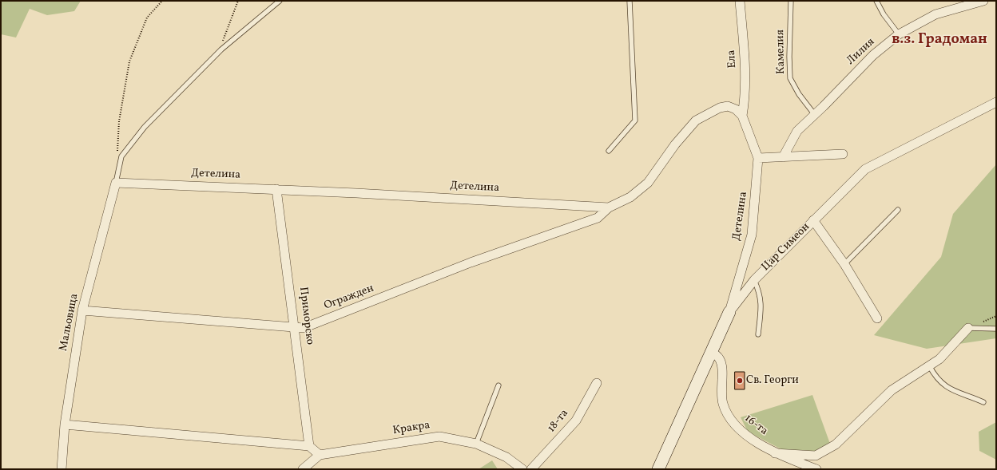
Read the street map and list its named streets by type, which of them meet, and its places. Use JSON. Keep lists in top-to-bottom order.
{
  "streets": {
    "street": [
      "Лилия",
      "Ела",
      "Детелина",
      "Цар Симеон",
      "Огражден",
      "Приморско",
      "Мальовица",
      "18-та",
      "16-та",
      "Кракра"
    ],
    "lane": ["Камелия"]
  },
  "crossings": [
    ["Камелия", "Лилия"],
    ["Ела", "Детелина"],
    ["Детелина", "Цар Симеон"],
    ["Детелина", "Огражден"],
    ["Детелина", "Приморско"],
    ["Детелина", "Мальовица"],
    ["Цар Симеон", "16-та"],
    ["Огражден", "Приморско"],
    ["Огражден", "Мальовица"]
  ],
  "districts": ["в.з. Градоман"],
  "places": ["Св. Георги"]
}
